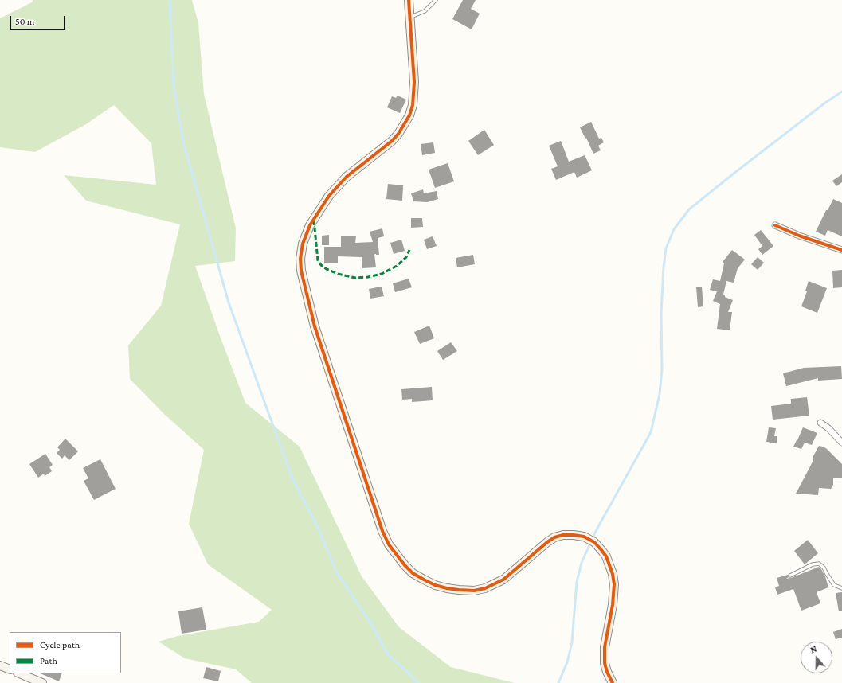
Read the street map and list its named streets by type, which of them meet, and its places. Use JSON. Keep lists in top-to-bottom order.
{
  "legend": ["Cycle path", "Path"],
  "scale_bar": "50 m",
  "north": "top"
}
